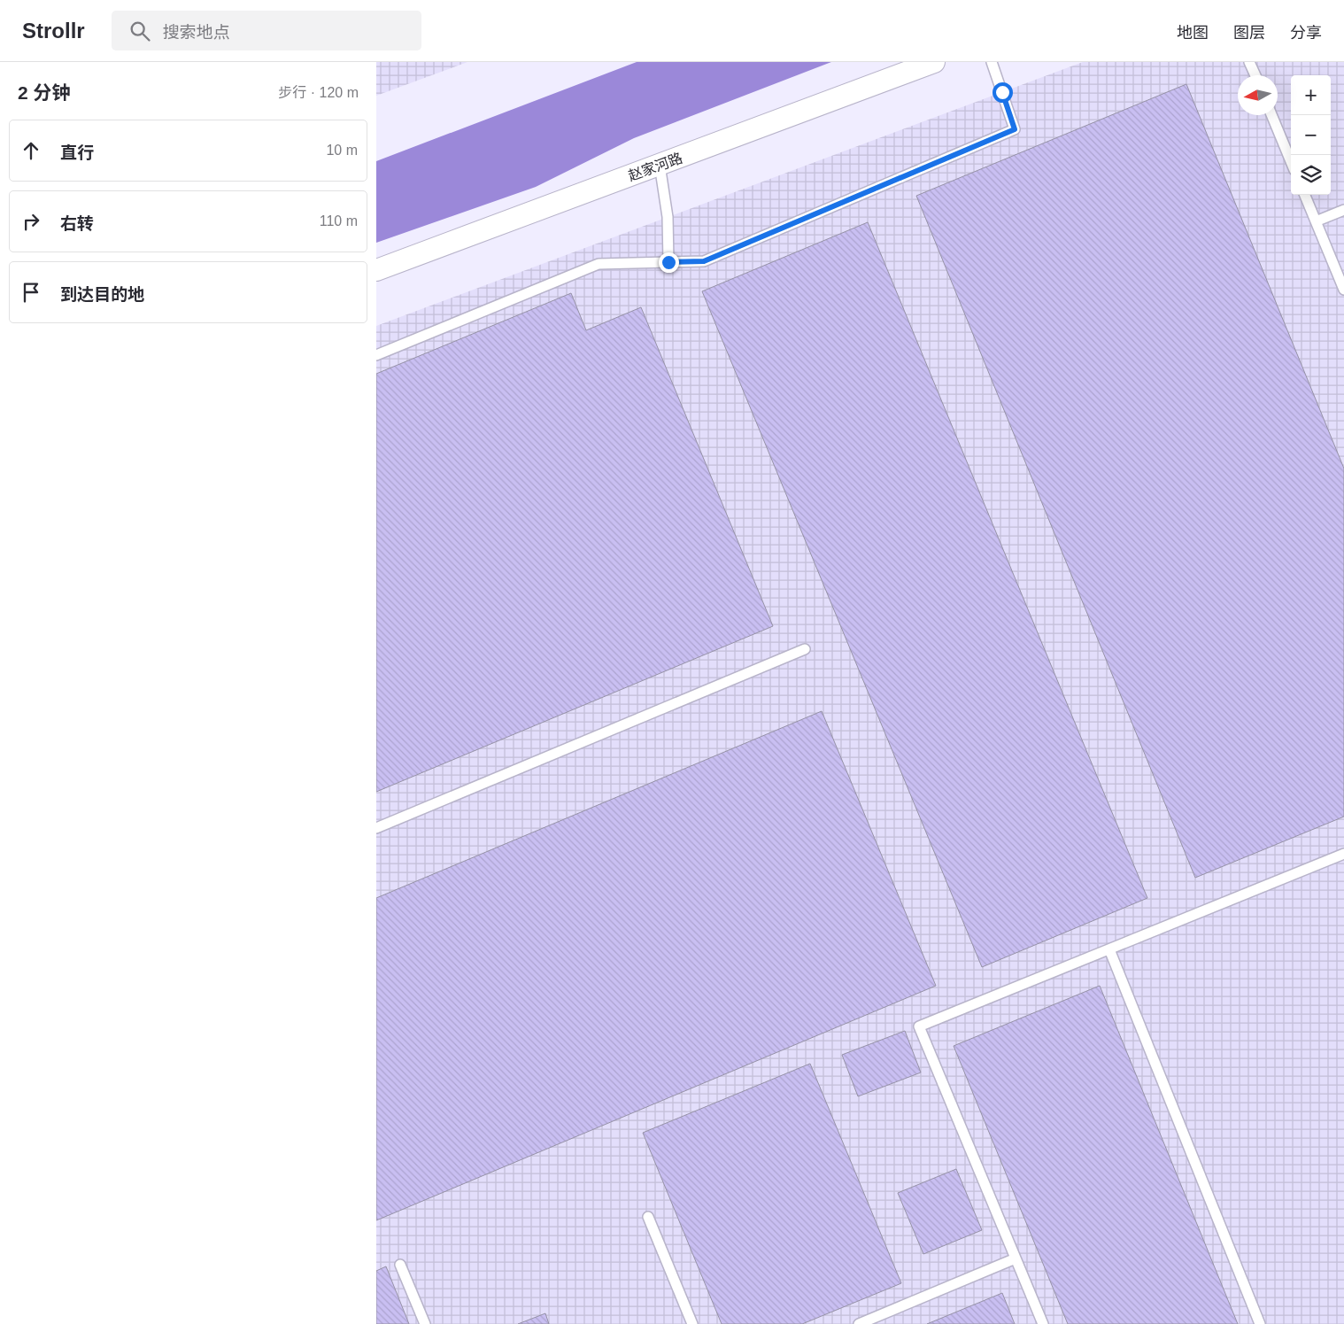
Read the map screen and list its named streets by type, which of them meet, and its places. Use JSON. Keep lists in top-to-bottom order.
{
  "streets": {
    "street": ["赵家河路"]
  },
  "north": "left",
  "page": {
    "header": "Strollr",
    "search": "搜索地点",
    "nav": ["地图", "图层", "分享"],
    "heading": ["2 分钟", "步行 · 120 m"],
    "map_buttons": ["+", "−"],
    "list": [
      ["直行", "10 m"],
      ["右转", "110 m"],
      "到达目的地"
    ]
  }
}
